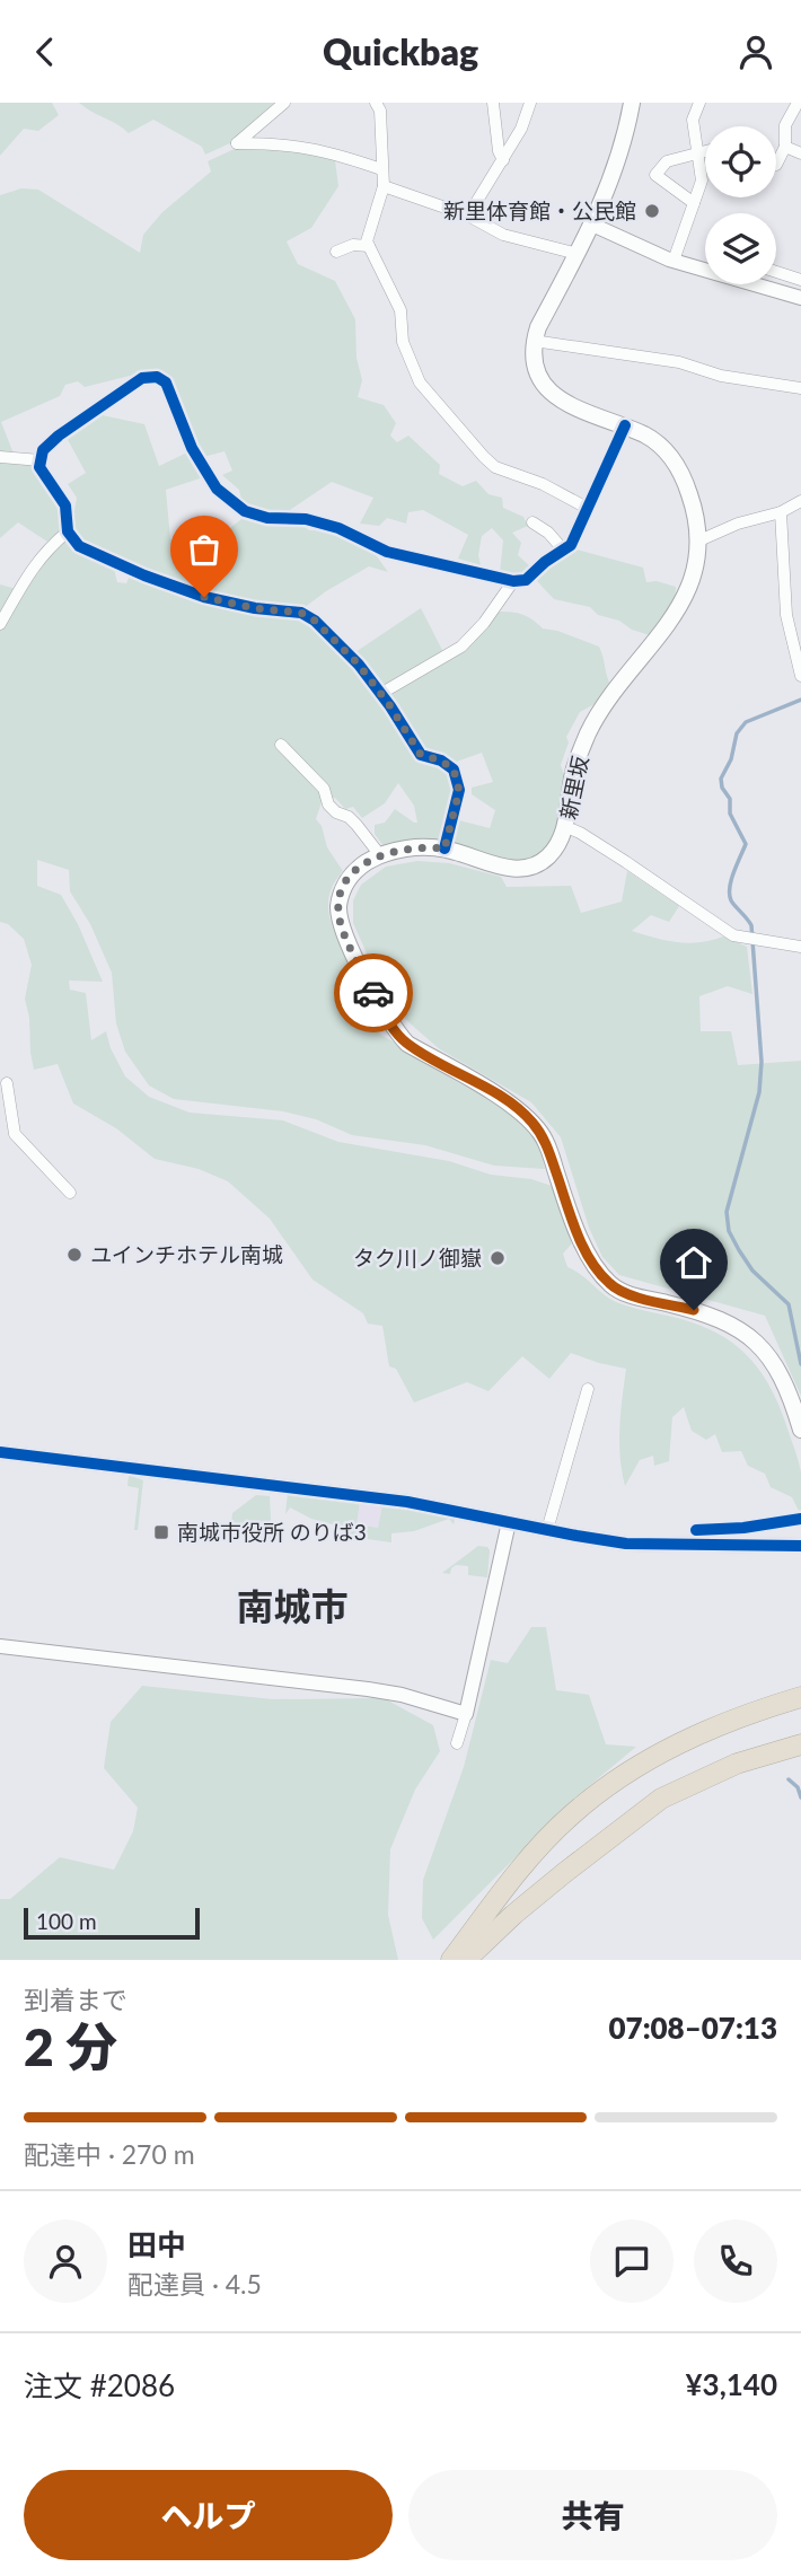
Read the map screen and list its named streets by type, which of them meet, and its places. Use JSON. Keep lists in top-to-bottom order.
{
  "streets": {
    "main road": ["新里坂"]
  },
  "districts": ["南城市"],
  "places": {
    "other": ["新里体育館・公民館", "ユインチホテル南城", "タク川ノ御嶽"],
    "transit": ["南城市役所 のりば3"]
  },
  "scale_bar": "100 m",
  "page": {
    "header": "Quickbag",
    "scale": "100 m",
    "heading": ["2 分", "到着まで", "07:08–07:13"],
    "panel": [
      "田中",
      "配達員 · 4.5",
      "注文 #2086",
      "¥3,140"
    ],
    "bar": "配達中 · 270 m",
    "buttons": ["ヘルプ", "共有"]
  }
}
